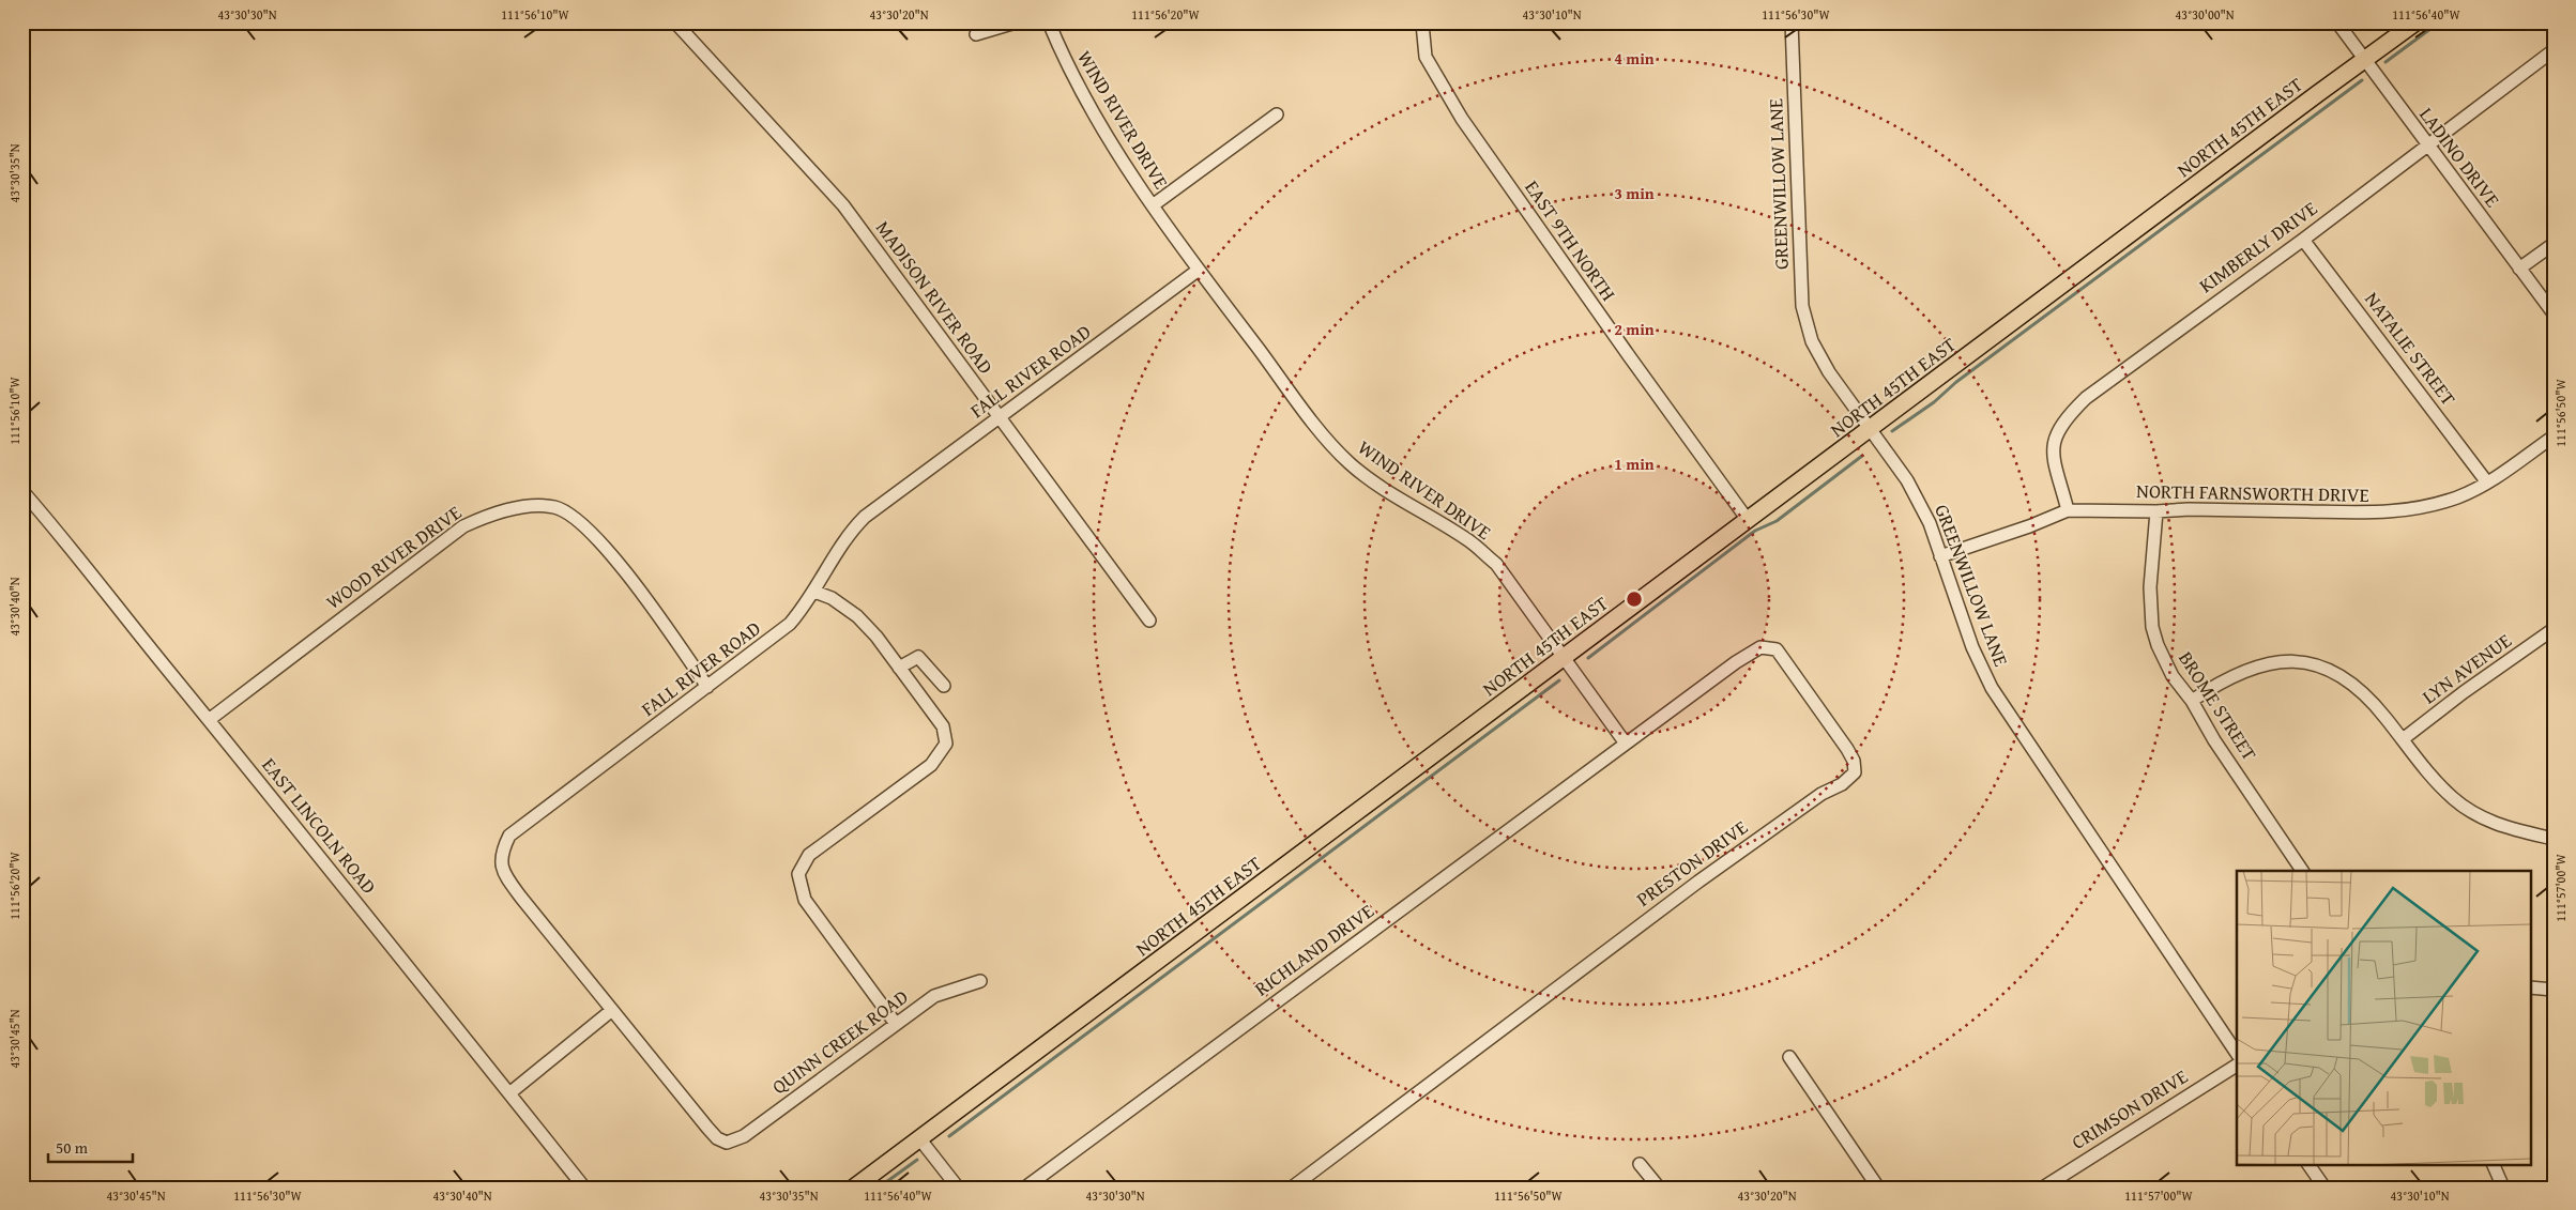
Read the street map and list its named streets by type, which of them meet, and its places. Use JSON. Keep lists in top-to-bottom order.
{
  "streets": {
    "main road": ["NORTH 45TH EAST"],
    "street": [
      "WIND RIVER DRIVE",
      "LADINO DRIVE",
      "GREENWILLOW LANE",
      "EAST 9TH NORTH",
      "KIMBERLY DRIVE",
      "MADISON RIVER ROAD",
      "NATALIE STREET",
      "FALL RIVER ROAD",
      "NORTH FARNSWORTH DRIVE",
      "WOOD RIVER DRIVE",
      "LYN AVENUE",
      "BROME STREET",
      "EAST LINCOLN ROAD",
      "PRESTON DRIVE",
      "RICHLAND DRIVE",
      "QUINN CREEK ROAD",
      "CRIMSON DRIVE"
    ]
  },
  "crossings": [
    ["WIND RIVER DRIVE", "NORTH 45TH EAST"],
    ["WIND RIVER DRIVE", "FALL RIVER ROAD"],
    ["WIND RIVER DRIVE", "PRESTON DRIVE"],
    ["WIND RIVER DRIVE", "RICHLAND DRIVE"],
    ["NORTH 45TH EAST", "LADINO DRIVE"],
    ["NORTH 45TH EAST", "GREENWILLOW LANE"],
    ["NORTH 45TH EAST", "EAST 9TH NORTH"],
    ["LADINO DRIVE", "KIMBERLY DRIVE"],
    ["GREENWILLOW LANE", "NORTH FARNSWORTH DRIVE"],
    ["KIMBERLY DRIVE", "NATALIE STREET"],
    ["KIMBERLY DRIVE", "NORTH FARNSWORTH DRIVE"],
    ["MADISON RIVER ROAD", "FALL RIVER ROAD"],
    ["NATALIE STREET", "NORTH FARNSWORTH DRIVE"],
    ["FALL RIVER ROAD", "WOOD RIVER DRIVE"],
    ["FALL RIVER ROAD", "QUINN CREEK ROAD"],
    ["NORTH FARNSWORTH DRIVE", "BROME STREET"],
    ["WOOD RIVER DRIVE", "EAST LINCOLN ROAD"],
    ["PRESTON DRIVE", "RICHLAND DRIVE"]
  ],
  "scale_bar": "50 m",
  "coordinates": [
    "43°30'30\"N",
    "111°56'10\"W",
    "43°30'20\"N",
    "111°56'20\"W",
    "43°30'10\"N",
    "111°56'30\"W",
    "43°30'00\"N",
    "111°56'40\"W",
    "43°30'35\"N",
    "111°56'50\"W",
    "43°30'40\"N",
    "111°57'00\"W",
    "43°30'45\"N"
  ],
  "rings": [
    "4 min",
    "3 min",
    "2 min",
    "1 min"
  ]
}
